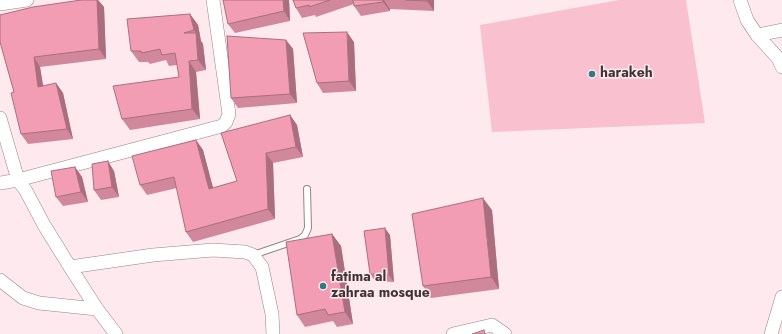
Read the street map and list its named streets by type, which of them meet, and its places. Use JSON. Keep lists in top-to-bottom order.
{
  "places": ["harakeh", "fatima al zahraa mosque"]
}
